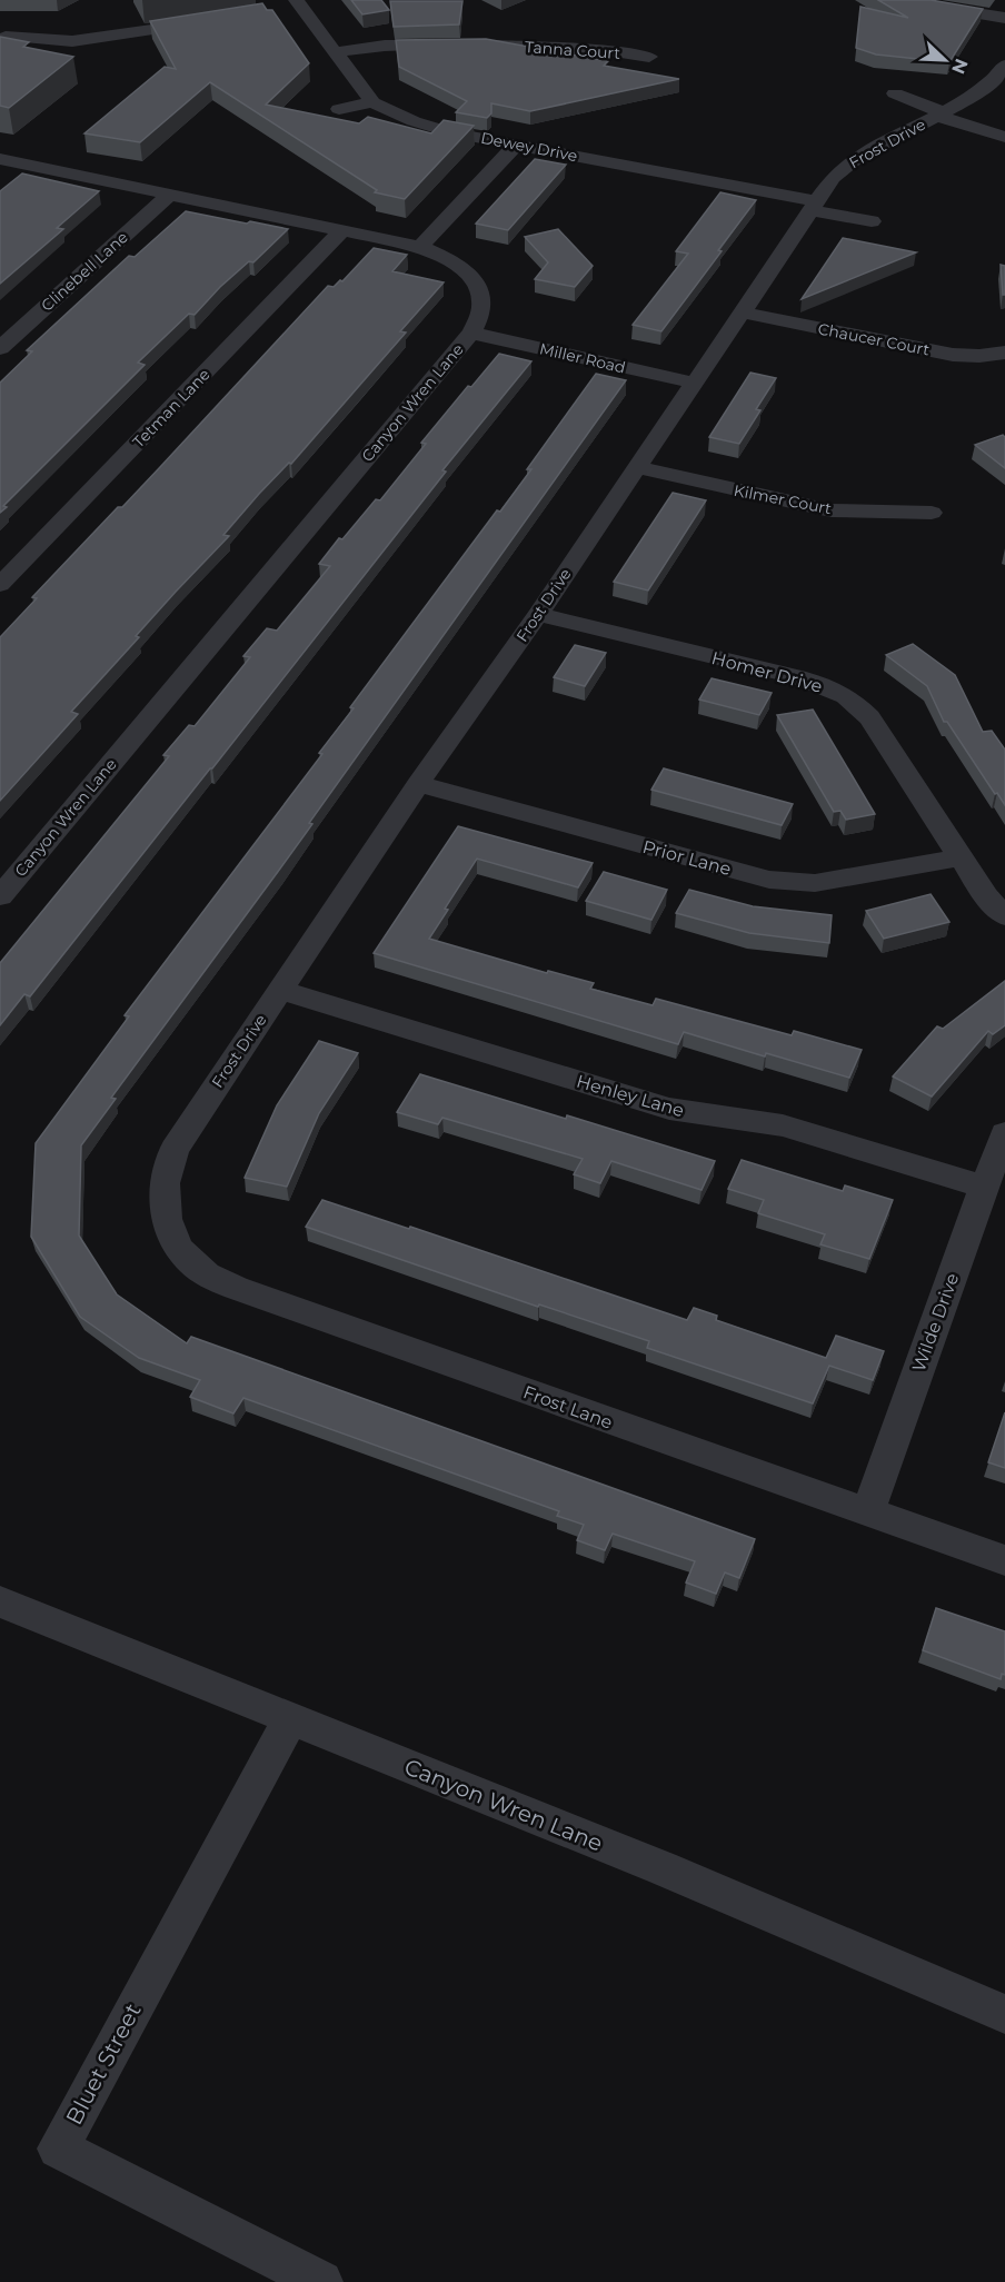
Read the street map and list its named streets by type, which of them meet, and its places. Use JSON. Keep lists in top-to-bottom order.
{
  "streets": {
    "street": [
      "Tanna Court",
      "Frost Drive",
      "Dewey Drive",
      "Clinebell Lane",
      "Chaucer Court",
      "Miller Road",
      "Canyon Wren Lane",
      "Tetman Lane",
      "Kilmer Court",
      "Homer Drive",
      "Prior Lane",
      "Henley Lane",
      "Wilde Drive",
      "Frost Lane",
      "Bluet Street"
    ]
  },
  "crossings": [
    ["Frost Drive", "Dewey Drive"],
    ["Frost Drive", "Chaucer Court"],
    ["Frost Drive", "Miller Road"],
    ["Frost Drive", "Kilmer Court"],
    ["Frost Drive", "Homer Drive"],
    ["Frost Drive", "Prior Lane"],
    ["Frost Drive", "Henley Lane"],
    ["Frost Drive", "Frost Lane"],
    ["Clinebell Lane", "Canyon Wren Lane"],
    ["Miller Road", "Canyon Wren Lane"],
    ["Canyon Wren Lane", "Tetman Lane"],
    ["Canyon Wren Lane", "Bluet Street"],
    ["Homer Drive", "Prior Lane"],
    ["Henley Lane", "Wilde Drive"],
    ["Wilde Drive", "Frost Lane"]
  ],
  "north": "bottom right"
}
